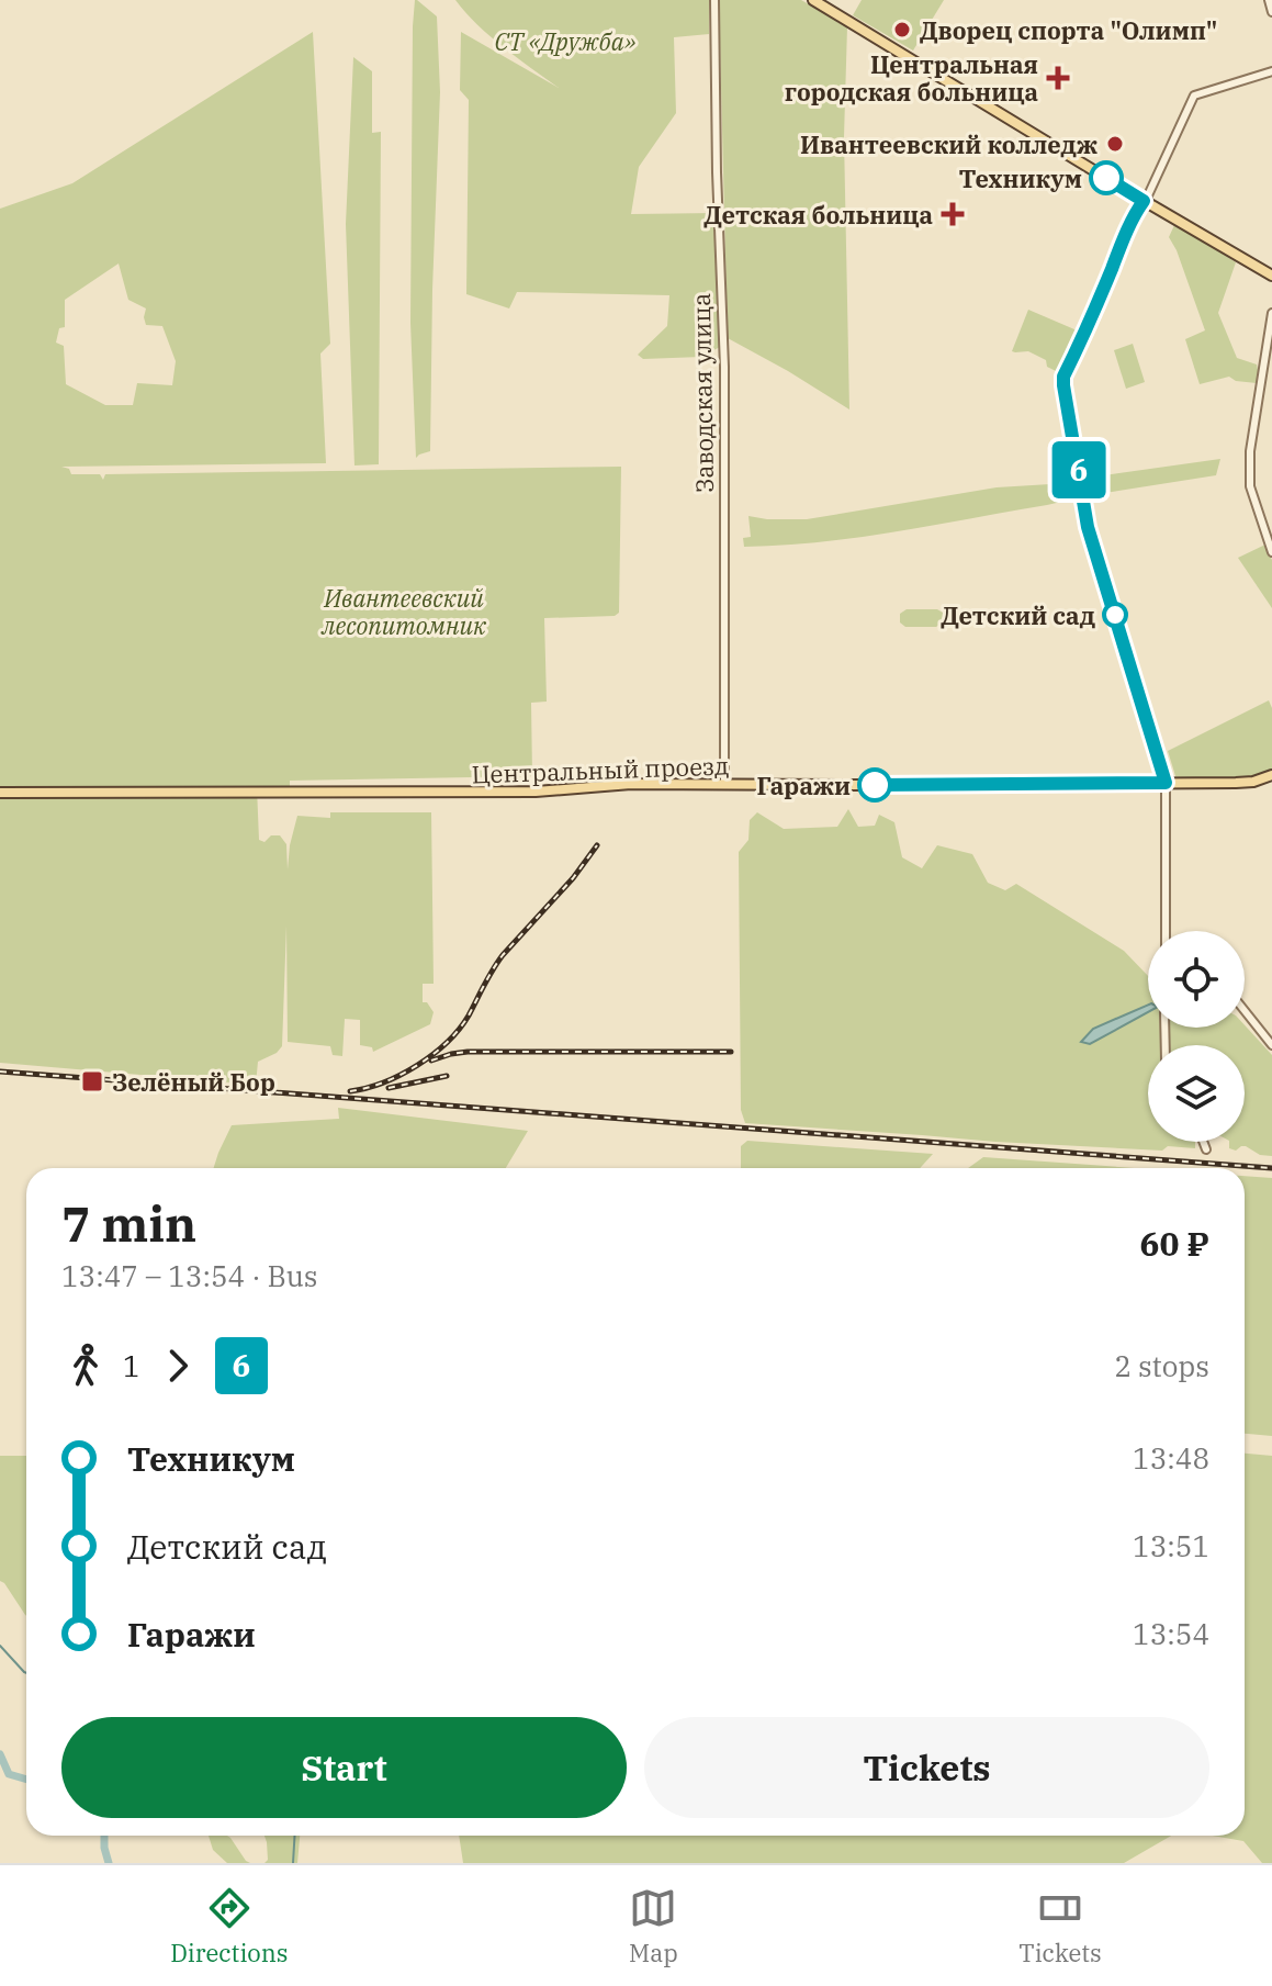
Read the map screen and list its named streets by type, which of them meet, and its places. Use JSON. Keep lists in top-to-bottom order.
{
  "streets": {
    "main road": ["Центральный проезд"],
    "street": ["Заводская улица"]
  },
  "crossings": [
    ["Заводская улица", "Центральный проезд"]
  ],
  "parks": ["СТ «Дружба»", "Ивантеевский лесопитомник"],
  "places": {
    "other": [
      "Дворец спорта \"Олимп\"",
      "Ивантеевский колледж",
      "Техникум",
      "Детский сад",
      "Гаражи"
    ],
    "health": ["Центральная городская больница", "Детская больница"],
    "transit": ["Зелёный Бор"]
  },
  "lines": ["bus line 6"],
  "page": {
    "on_map": "6",
    "heading": ["7 min", "13:47 – 13:54 · Bus", "60 ₽"],
    "legs": ["1", "6", "2 stops"],
    "list": [
      {
        "name": "Техникум",
        "value": "13:48"
      },
      {
        "name": "Детский сад",
        "value": "13:51"
      },
      {
        "name": "Гаражи",
        "value": "13:54"
      }
    ],
    "buttons": ["Start", "Tickets"],
    "tabs": ["Directions", "Map", "Tickets"]
  }
}
